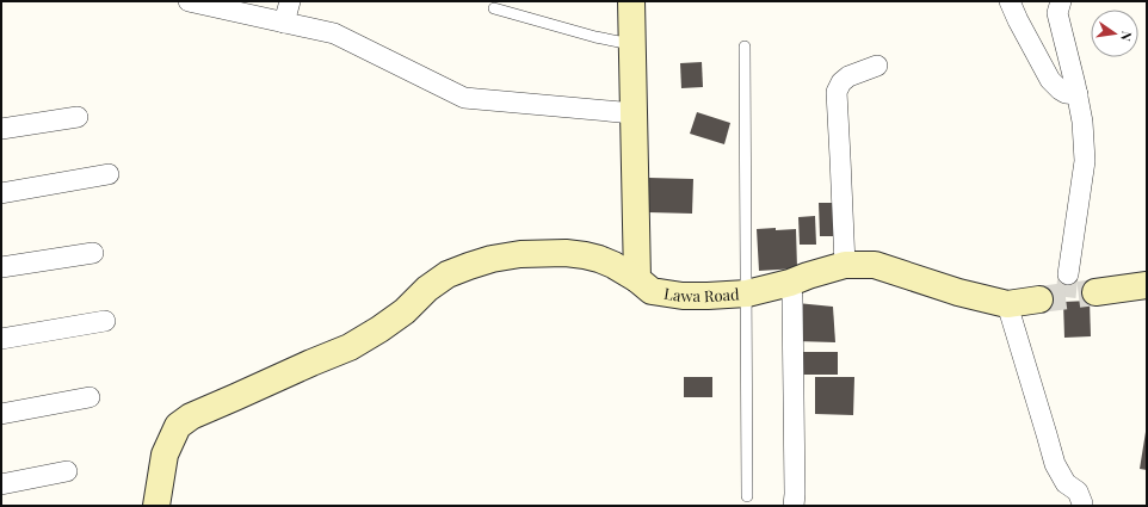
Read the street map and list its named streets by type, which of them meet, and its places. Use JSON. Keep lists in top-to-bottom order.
{
  "streets": {
    "street": ["Lawa Road"]
  },
  "north": "right"
}
